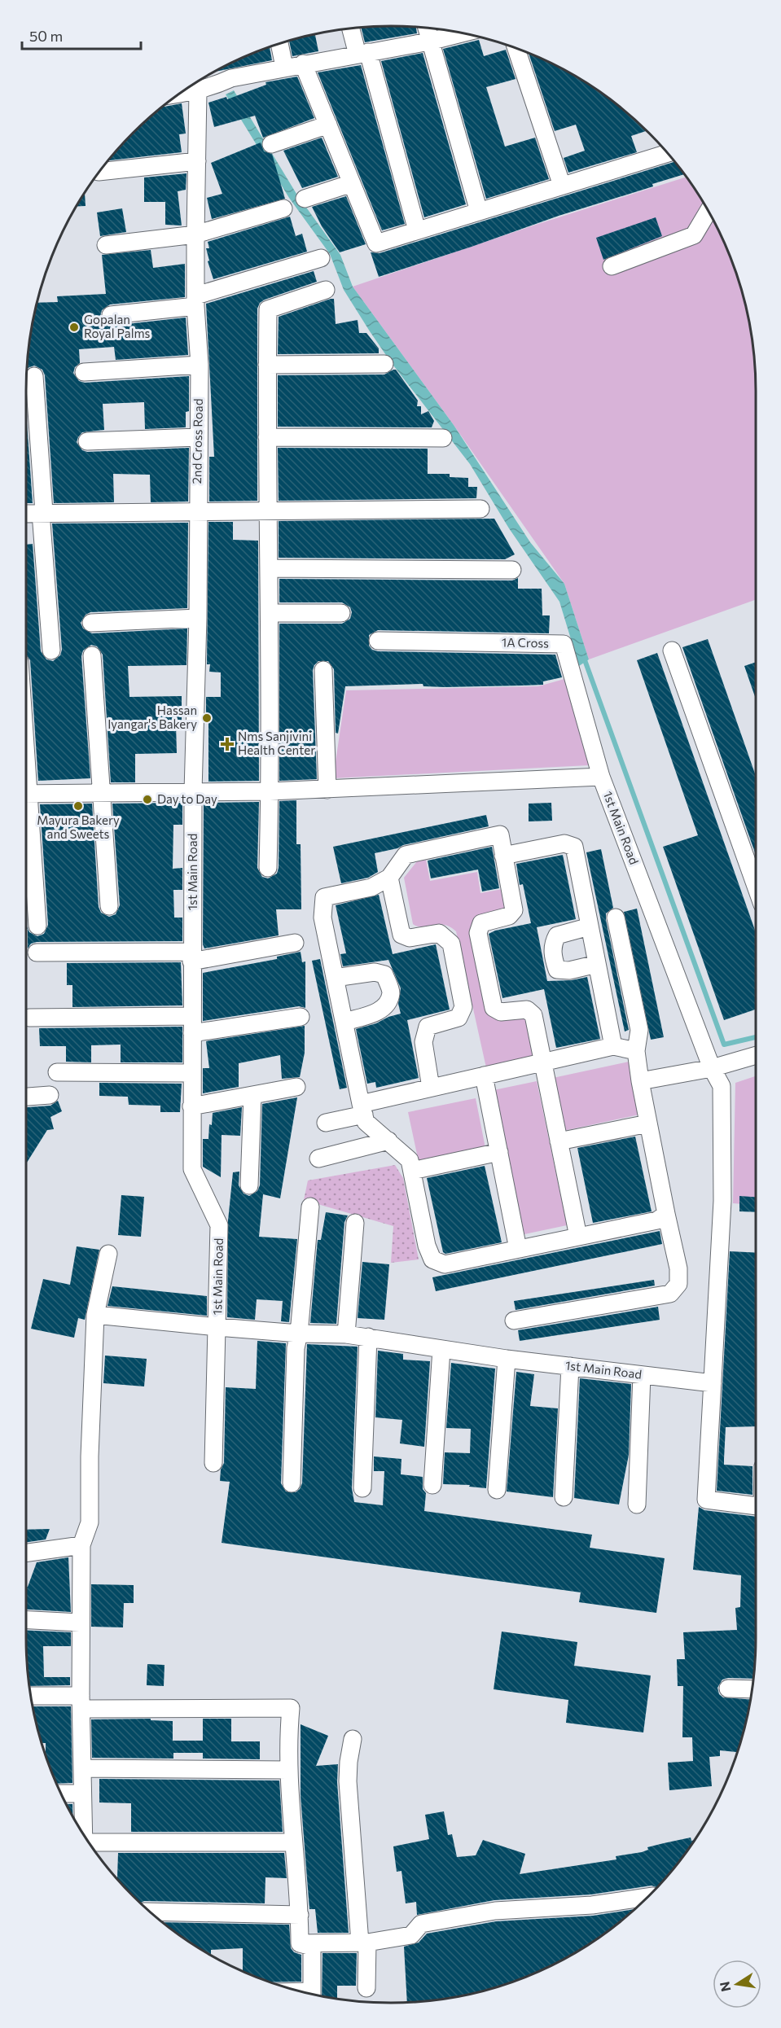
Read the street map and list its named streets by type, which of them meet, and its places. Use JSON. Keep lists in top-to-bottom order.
{
  "streets": {
    "street": ["2nd Cross Road", "1A Cross", "1st Main Road"]
  },
  "crossings": [
    ["2nd Cross Road", "1st Main Road"],
    ["1A Cross", "1st Main Road"]
  ],
  "places": {
    "other": [
      "Gopalan Royal Palms",
      "Hassan Iyangar's Bakery",
      "Day to Day",
      "Mayura Bakery and Sweets"
    ],
    "health": ["Nms Sanjivini Health Center"]
  },
  "scale_bar": "50 m",
  "north": "left"
}
